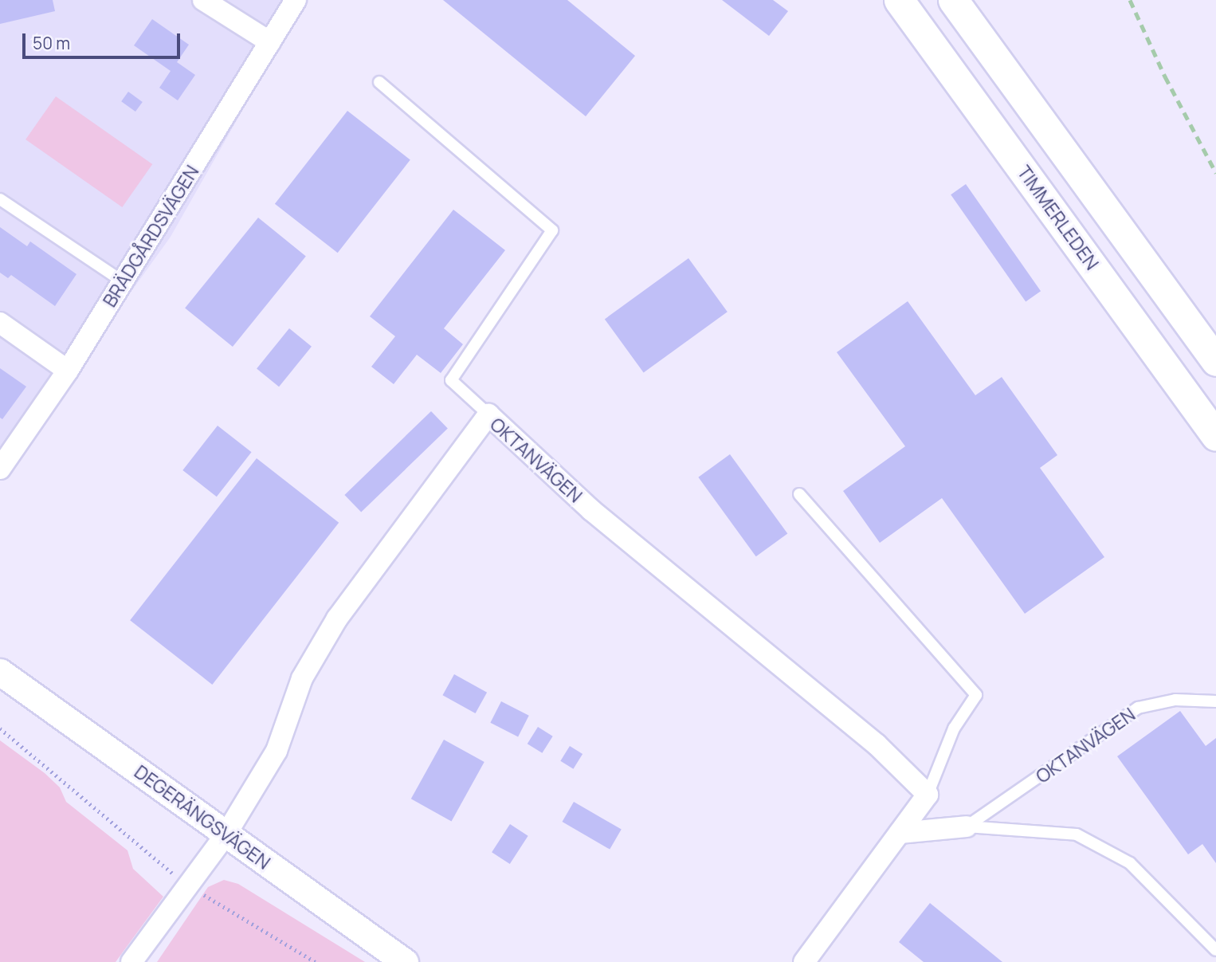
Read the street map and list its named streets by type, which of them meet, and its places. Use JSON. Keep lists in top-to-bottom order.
{
  "streets": {
    "main road": ["TIMMERLEDEN"],
    "street": ["BRÄDGÅRDSVÄGEN", "OKTANVÄGEN", "DEGERÄNGSVÄGEN"]
  },
  "crossings": [
    ["OKTANVÄGEN", "DEGERÄNGSVÄGEN"]
  ],
  "scale_bar": "50 m"
}
